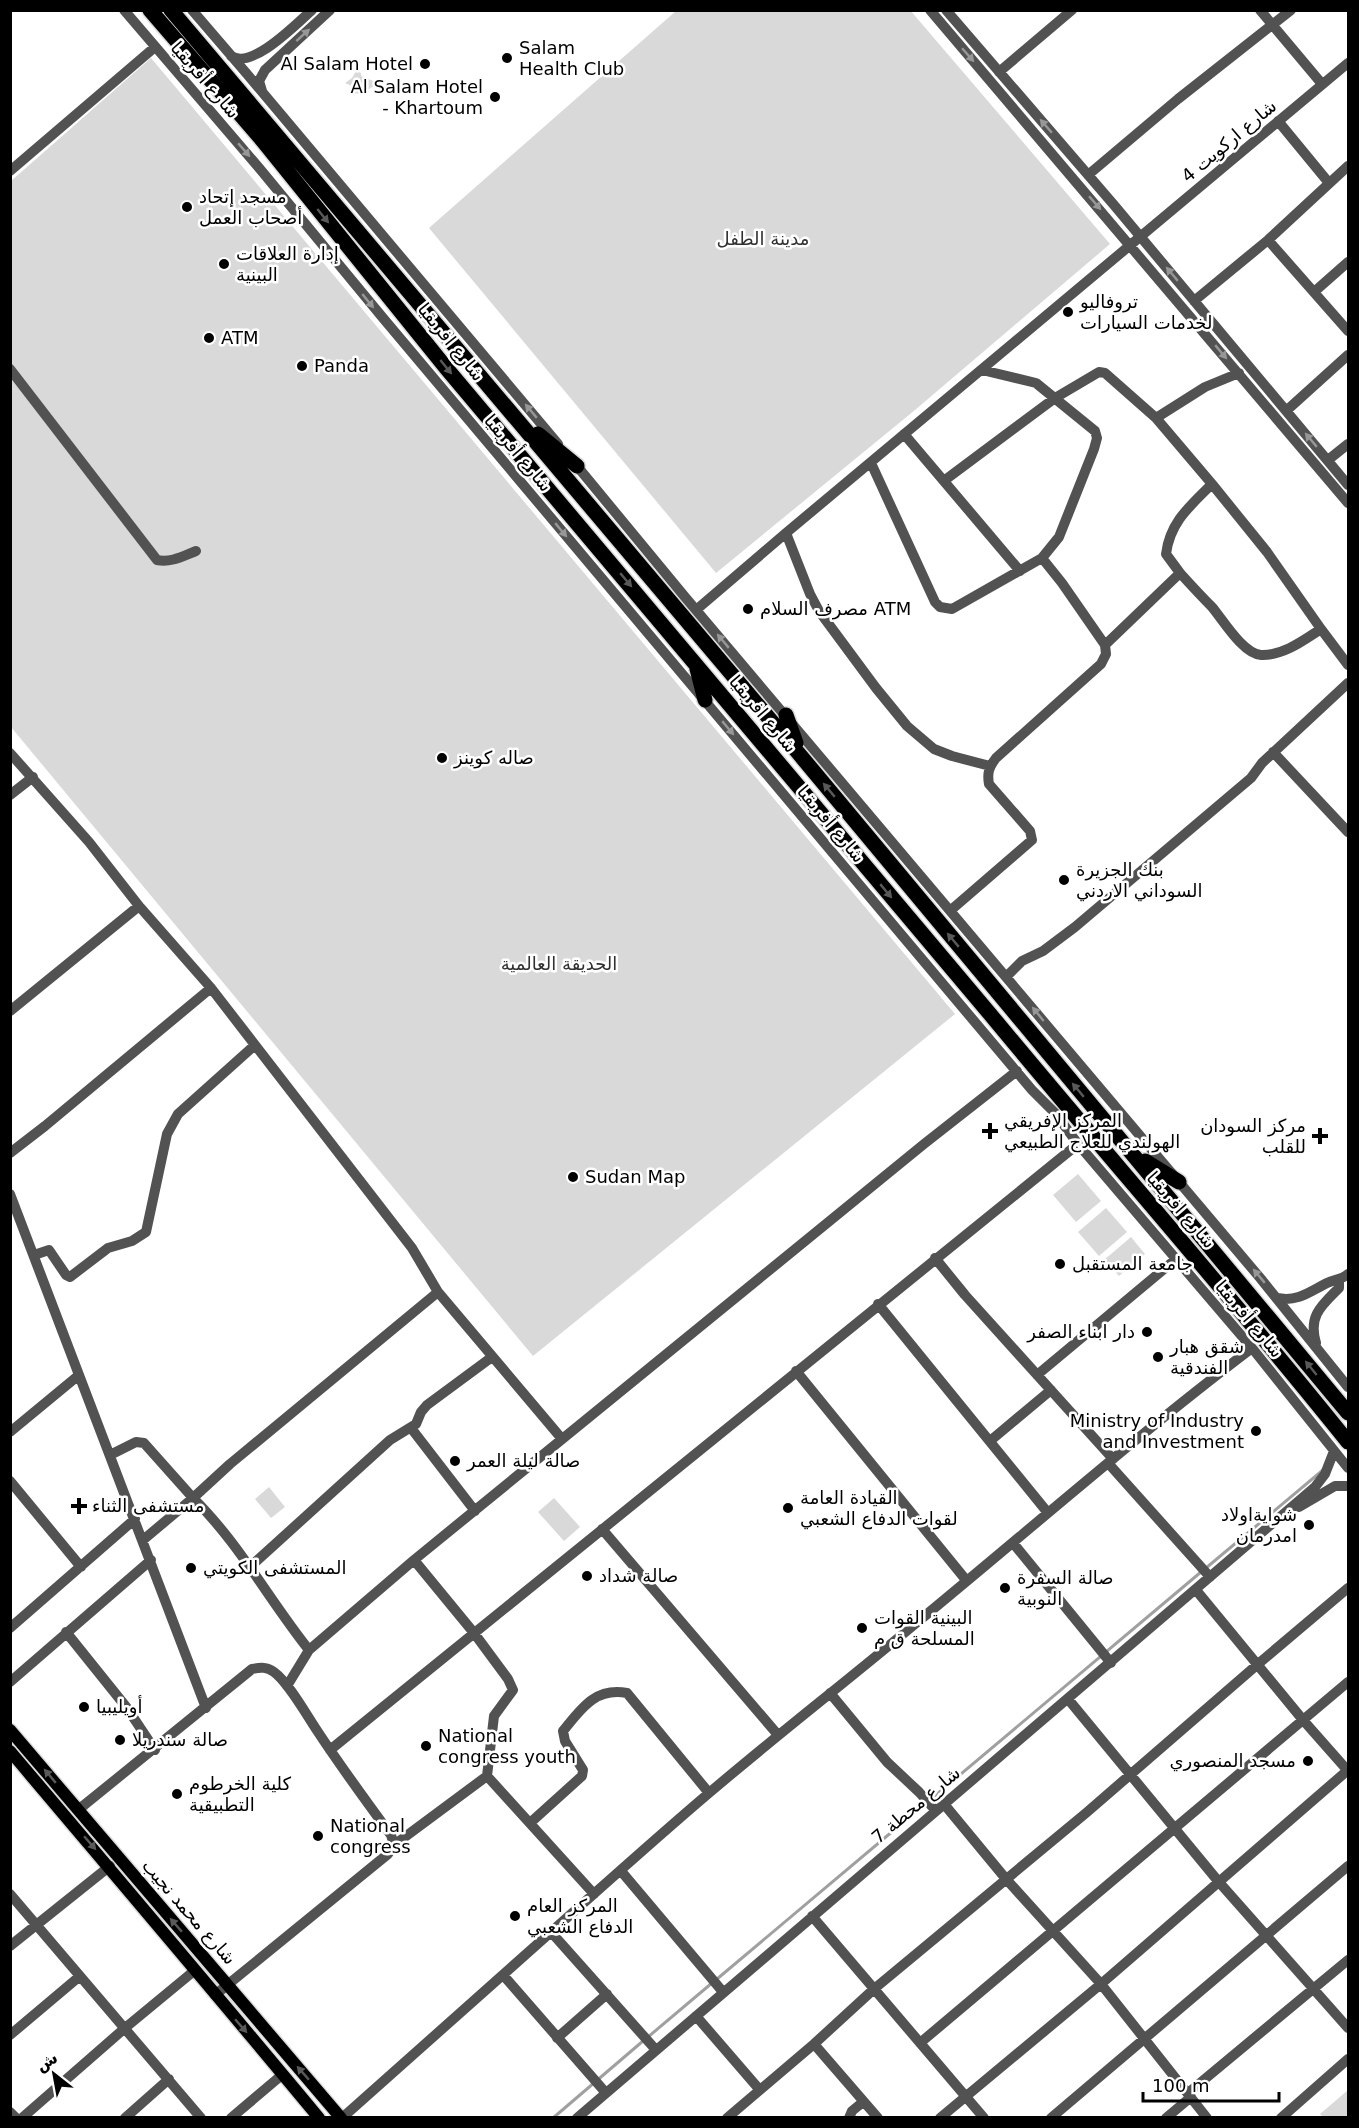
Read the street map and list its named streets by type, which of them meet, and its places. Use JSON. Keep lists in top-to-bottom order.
{
  "streets": {
    "highway": ["شارع افريقيا"],
    "main road": ["شارع محمد نجيب"],
    "street": ["شارع أفريقيا", "شارع اركويت 4", "شارع محطة 7"]
  },
  "crossings": [
    ["شارع أفريقيا", "شارع اركويت 4"],
    ["شارع أفريقيا", "شارع افريقيا"]
  ],
  "parks": ["مدينة الطفل", "الحديقة العالمية"],
  "places": {
    "other": [
      "Salam Health Club",
      "Al Salam Hotel",
      "Al Salam Hotel - Khartoum",
      "مسجد إتحاد أصحاب العمل",
      "إدارة العلاقات البينية",
      "تروفاليو لخدمات السيارات",
      "ATM",
      "Panda",
      "مصرف السلام ATM",
      "صاله كوينز",
      "بنك الجزيرة السوداني الاردني",
      "Sudan Map",
      "جامعة المستقبل",
      "دار ابناء الصفر",
      "شقق هبار الفندقية",
      "Ministry of Industry and Investment",
      "صالة ليلة العمر",
      "القيادة العامة لقوات الدفاع الشعبي",
      "شوايةاولاد امدرمان",
      "المستشفى الكويتي",
      "صالة شداد",
      "صالة السفرة النوبية",
      "البينية القوات المسلحة ق م",
      "أويليبيا",
      "صالة سندريلا",
      "National congress youth",
      "مسجد المنصوري",
      "كلية الخرطوم التطبيقية",
      "National congress",
      "المركز العام الدفاع الشعبي"
    ],
    "health": ["المركز الإفريقي الهولندي للعلاج الطبيعي", "مركز السودان للقلب", "مستشفى الثناء"]
  },
  "scale_bar": "100 m",
  "north": "top left"
}
